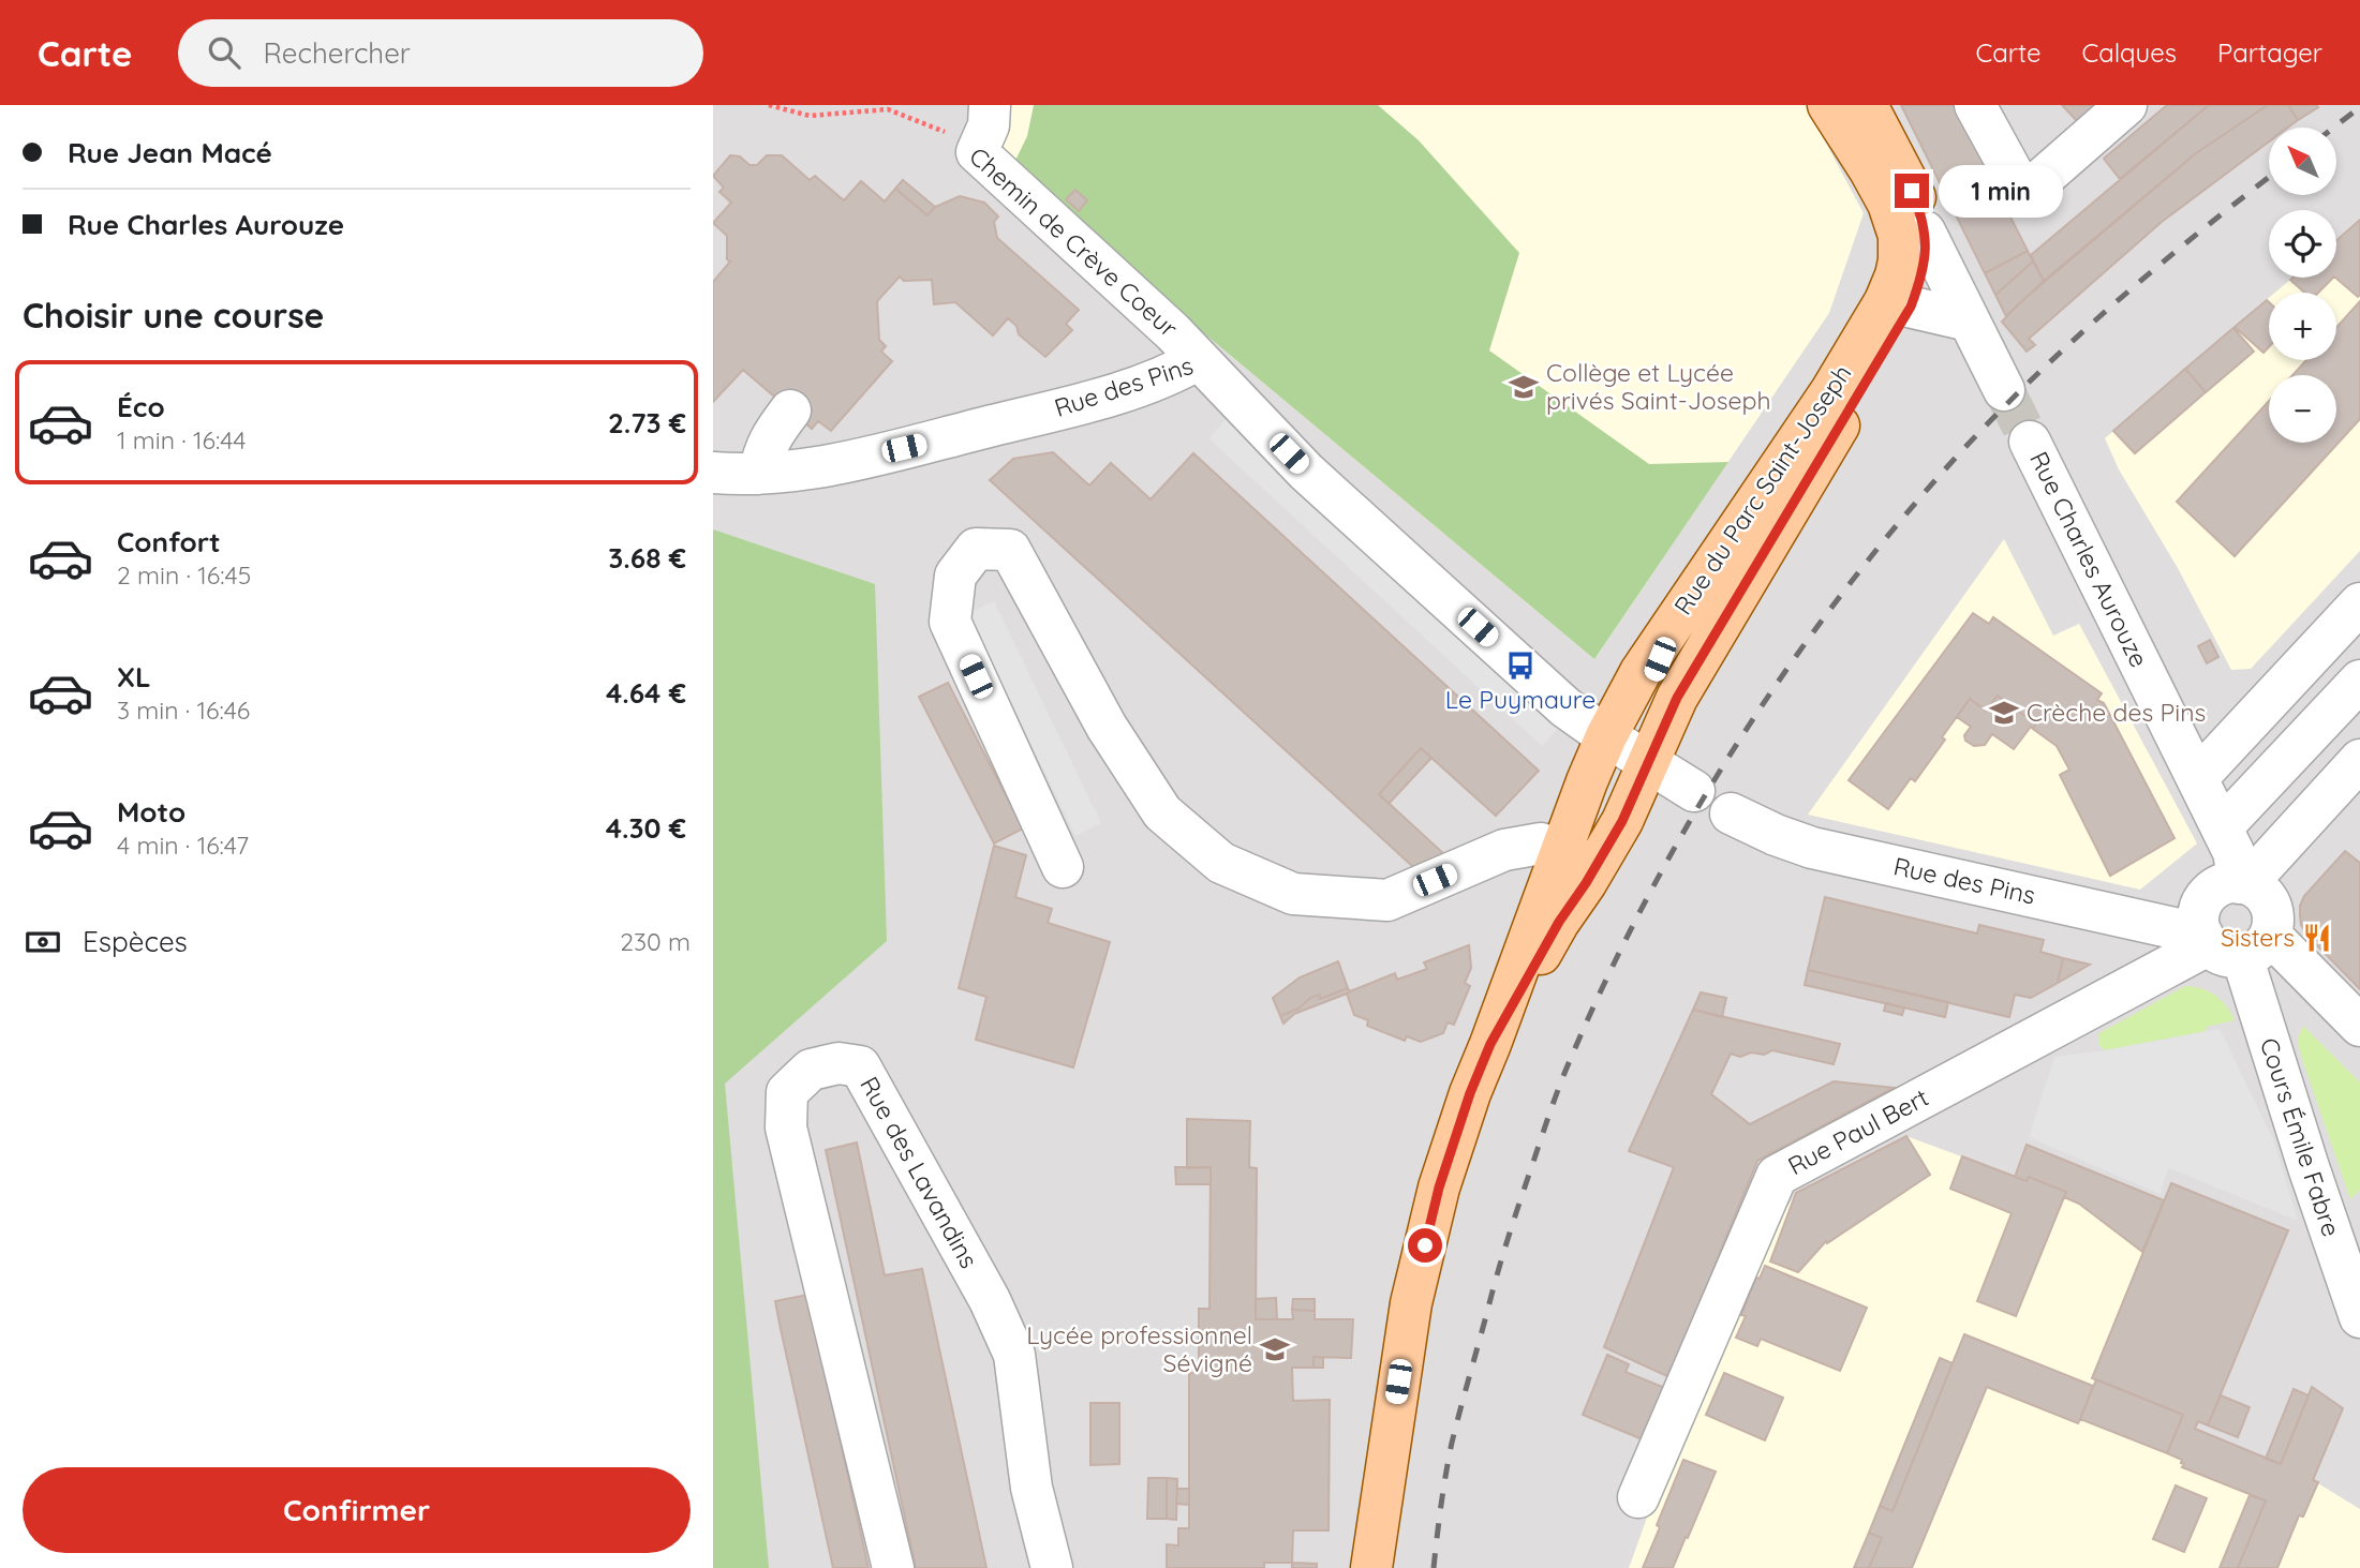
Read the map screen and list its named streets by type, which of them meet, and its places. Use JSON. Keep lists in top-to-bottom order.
{
  "streets": {
    "main road": ["Rue du Parc Saint-Joseph"],
    "street": [
      "Chemin de Crève Coeur",
      "Rue des Pins",
      "Rue Charles Aurouze",
      "Rue Paul Bert",
      "Cours Émile Fabre",
      "Rue des Lavandins"
    ]
  },
  "crossings": [
    ["Chemin de Crève Coeur", "Rue des Pins"],
    ["Rue des Pins", "Rue du Parc Saint-Joseph"],
    ["Rue des Pins", "Rue Charles Aurouze"],
    ["Rue des Pins", "Rue Paul Bert"],
    ["Rue des Pins", "Cours Émile Fabre"],
    ["Rue Charles Aurouze", "Rue Paul Bert"],
    ["Rue Charles Aurouze", "Cours Émile Fabre"],
    ["Rue Paul Bert", "Cours Émile Fabre"]
  ],
  "places": {
    "school or university": ["Collège et Lycée privés Saint-Joseph", "Crèche des Pins", "Lycée professionnel Sévigné"],
    "bus stop": ["Le Puymaure"],
    "restaurant": ["Sisters"]
  },
  "north": "top left",
  "page": {
    "header": "Carte",
    "search": "Rechercher",
    "nav": ["Carte", "Calques", "Partager"],
    "banner": ["Rue Jean Macé", "Rue Charles Aurouze"],
    "map_buttons": ["+", "−"],
    "bubble": "1 min",
    "heading": "Choisir une course",
    "list": [
      {
        "name": "Éco",
        "note": "1 min · 16:44",
        "value": "2.73 €"
      },
      {
        "name": "Confort",
        "note": "2 min · 16:45",
        "value": "3.68 €"
      },
      {
        "name": "XL",
        "note": "3 min · 16:46",
        "value": "4.64 €"
      },
      {
        "name": "Moto",
        "note": "4 min · 16:47",
        "value": "4.30 €"
      }
    ],
    "pay": ["Espèces", "230 m"],
    "buttons": "Confirmer"
  }
}
